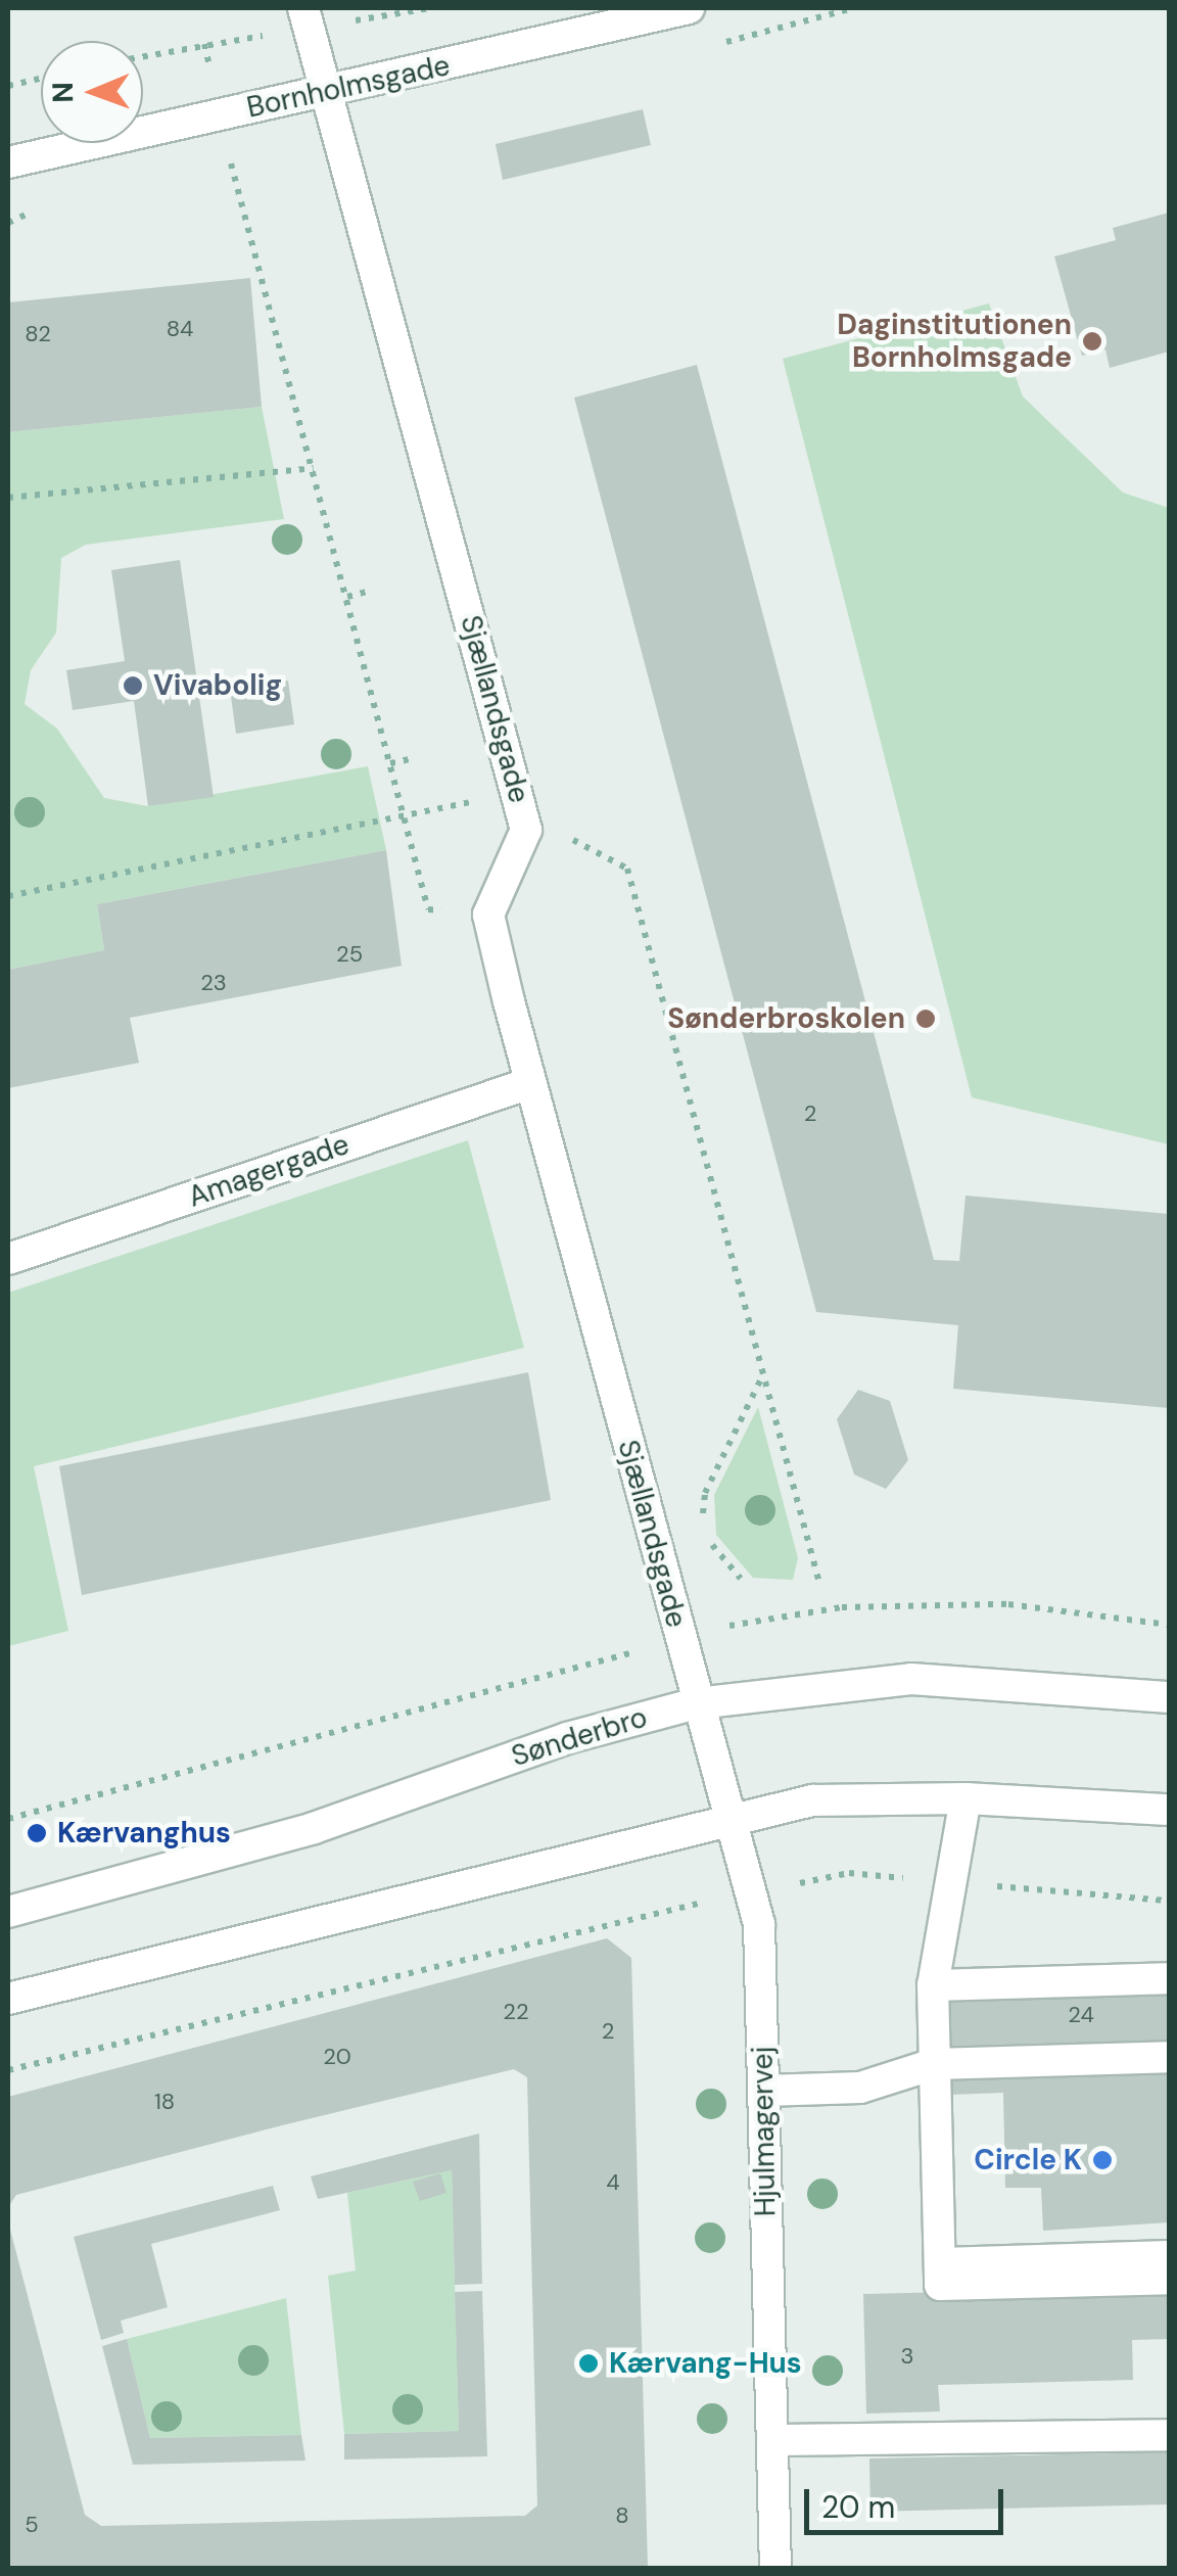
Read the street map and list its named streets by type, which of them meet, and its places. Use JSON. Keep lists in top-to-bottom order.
{
  "streets": {
    "street": [
      "Bornholmsgade",
      "Sjællandsgade",
      "Amagergade",
      "Sønderbro",
      "Hjulmagervej"
    ]
  },
  "crossings": [
    ["Bornholmsgade", "Sjællandsgade"],
    ["Sjællandsgade", "Amagergade"],
    ["Sjællandsgade", "Sønderbro"],
    ["Sjællandsgade", "Hjulmagervej"],
    ["Sønderbro", "Hjulmagervej"]
  ],
  "places": [
    "Daginstitutionen Bornholmsgade",
    "Vivabolig",
    "Sønderbroskolen",
    "Kærvanghus",
    "Circle K",
    "Kærvang-Hus"
  ],
  "house_numbers": [
    "84",
    "82",
    "25",
    "23",
    "2",
    "22",
    "24",
    "2",
    "20",
    "18",
    "4",
    "3",
    "8",
    "5"
  ],
  "scale_bar": "20 m",
  "north": "left"
}
